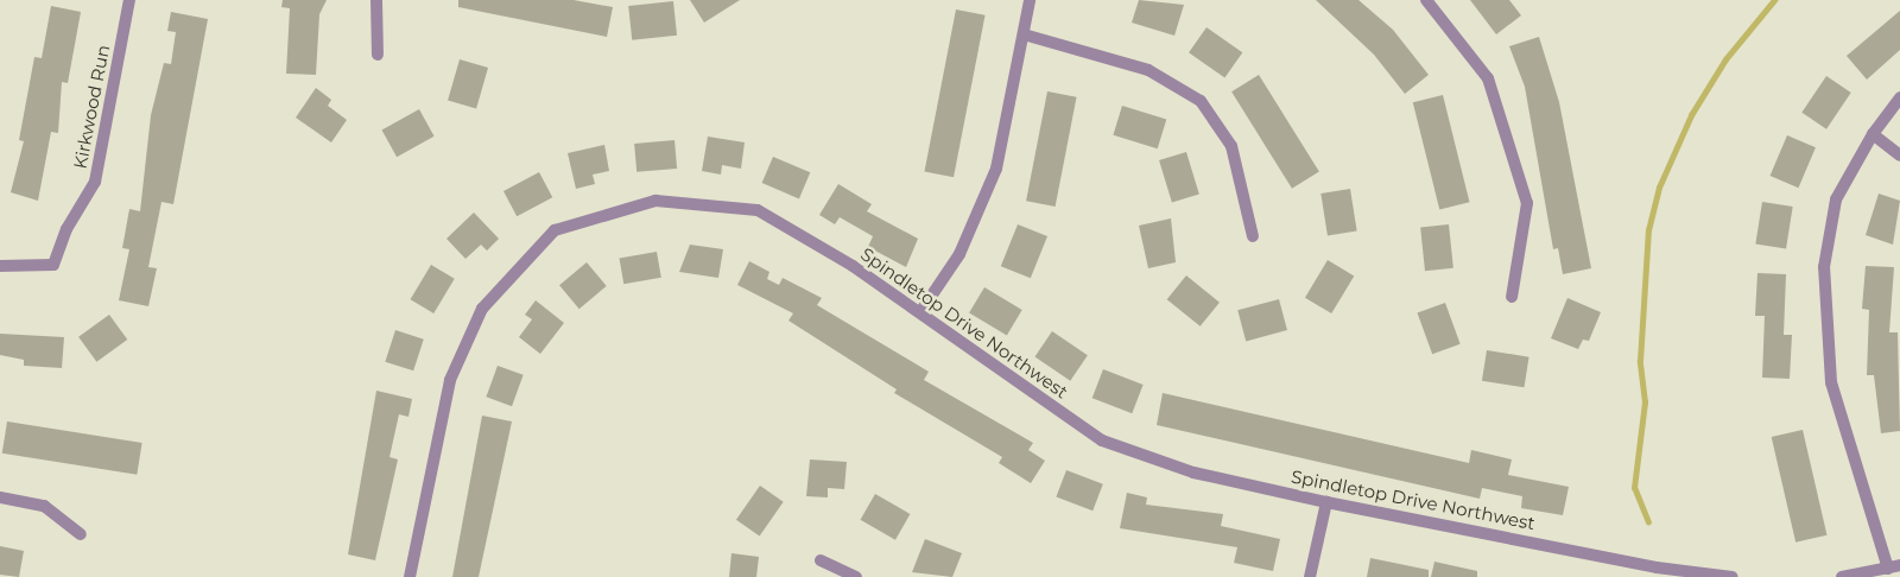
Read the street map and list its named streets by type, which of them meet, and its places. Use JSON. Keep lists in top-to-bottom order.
{
  "streets": {
    "street": ["Kirkwood Run", "Spindletop Drive Northwest"]
  }
}
